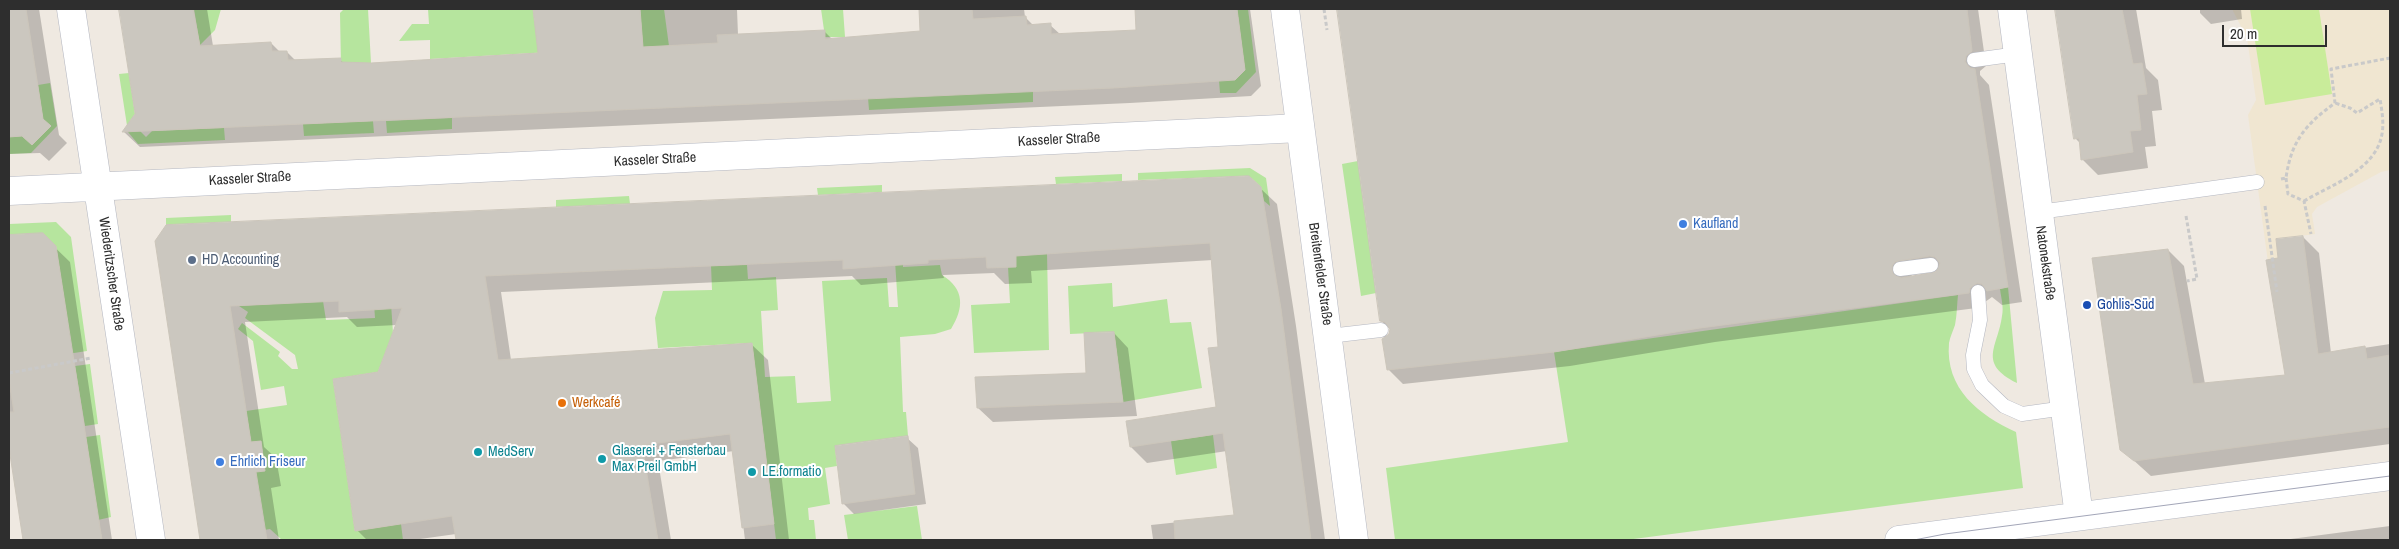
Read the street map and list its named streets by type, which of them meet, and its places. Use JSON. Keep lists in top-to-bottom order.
{
  "streets": {
    "street": [
      "Kasseler Straße",
      "Natonekstraße",
      "Wiederitzscher Straße",
      "Breitenfelder Straße"
    ]
  },
  "crossings": [
    ["Kasseler Straße", "Wiederitzscher Straße"],
    ["Kasseler Straße", "Breitenfelder Straße"]
  ],
  "places": [
    "Kaufland",
    "HD Accounting",
    "Gohlis-Süd",
    "Werkcafé",
    "MedServ",
    "Glaserei + Fensterbau Max Preil GmbH",
    "Ehrlich Friseur",
    "LE.formatio"
  ],
  "scale_bar": "20 m"
}
